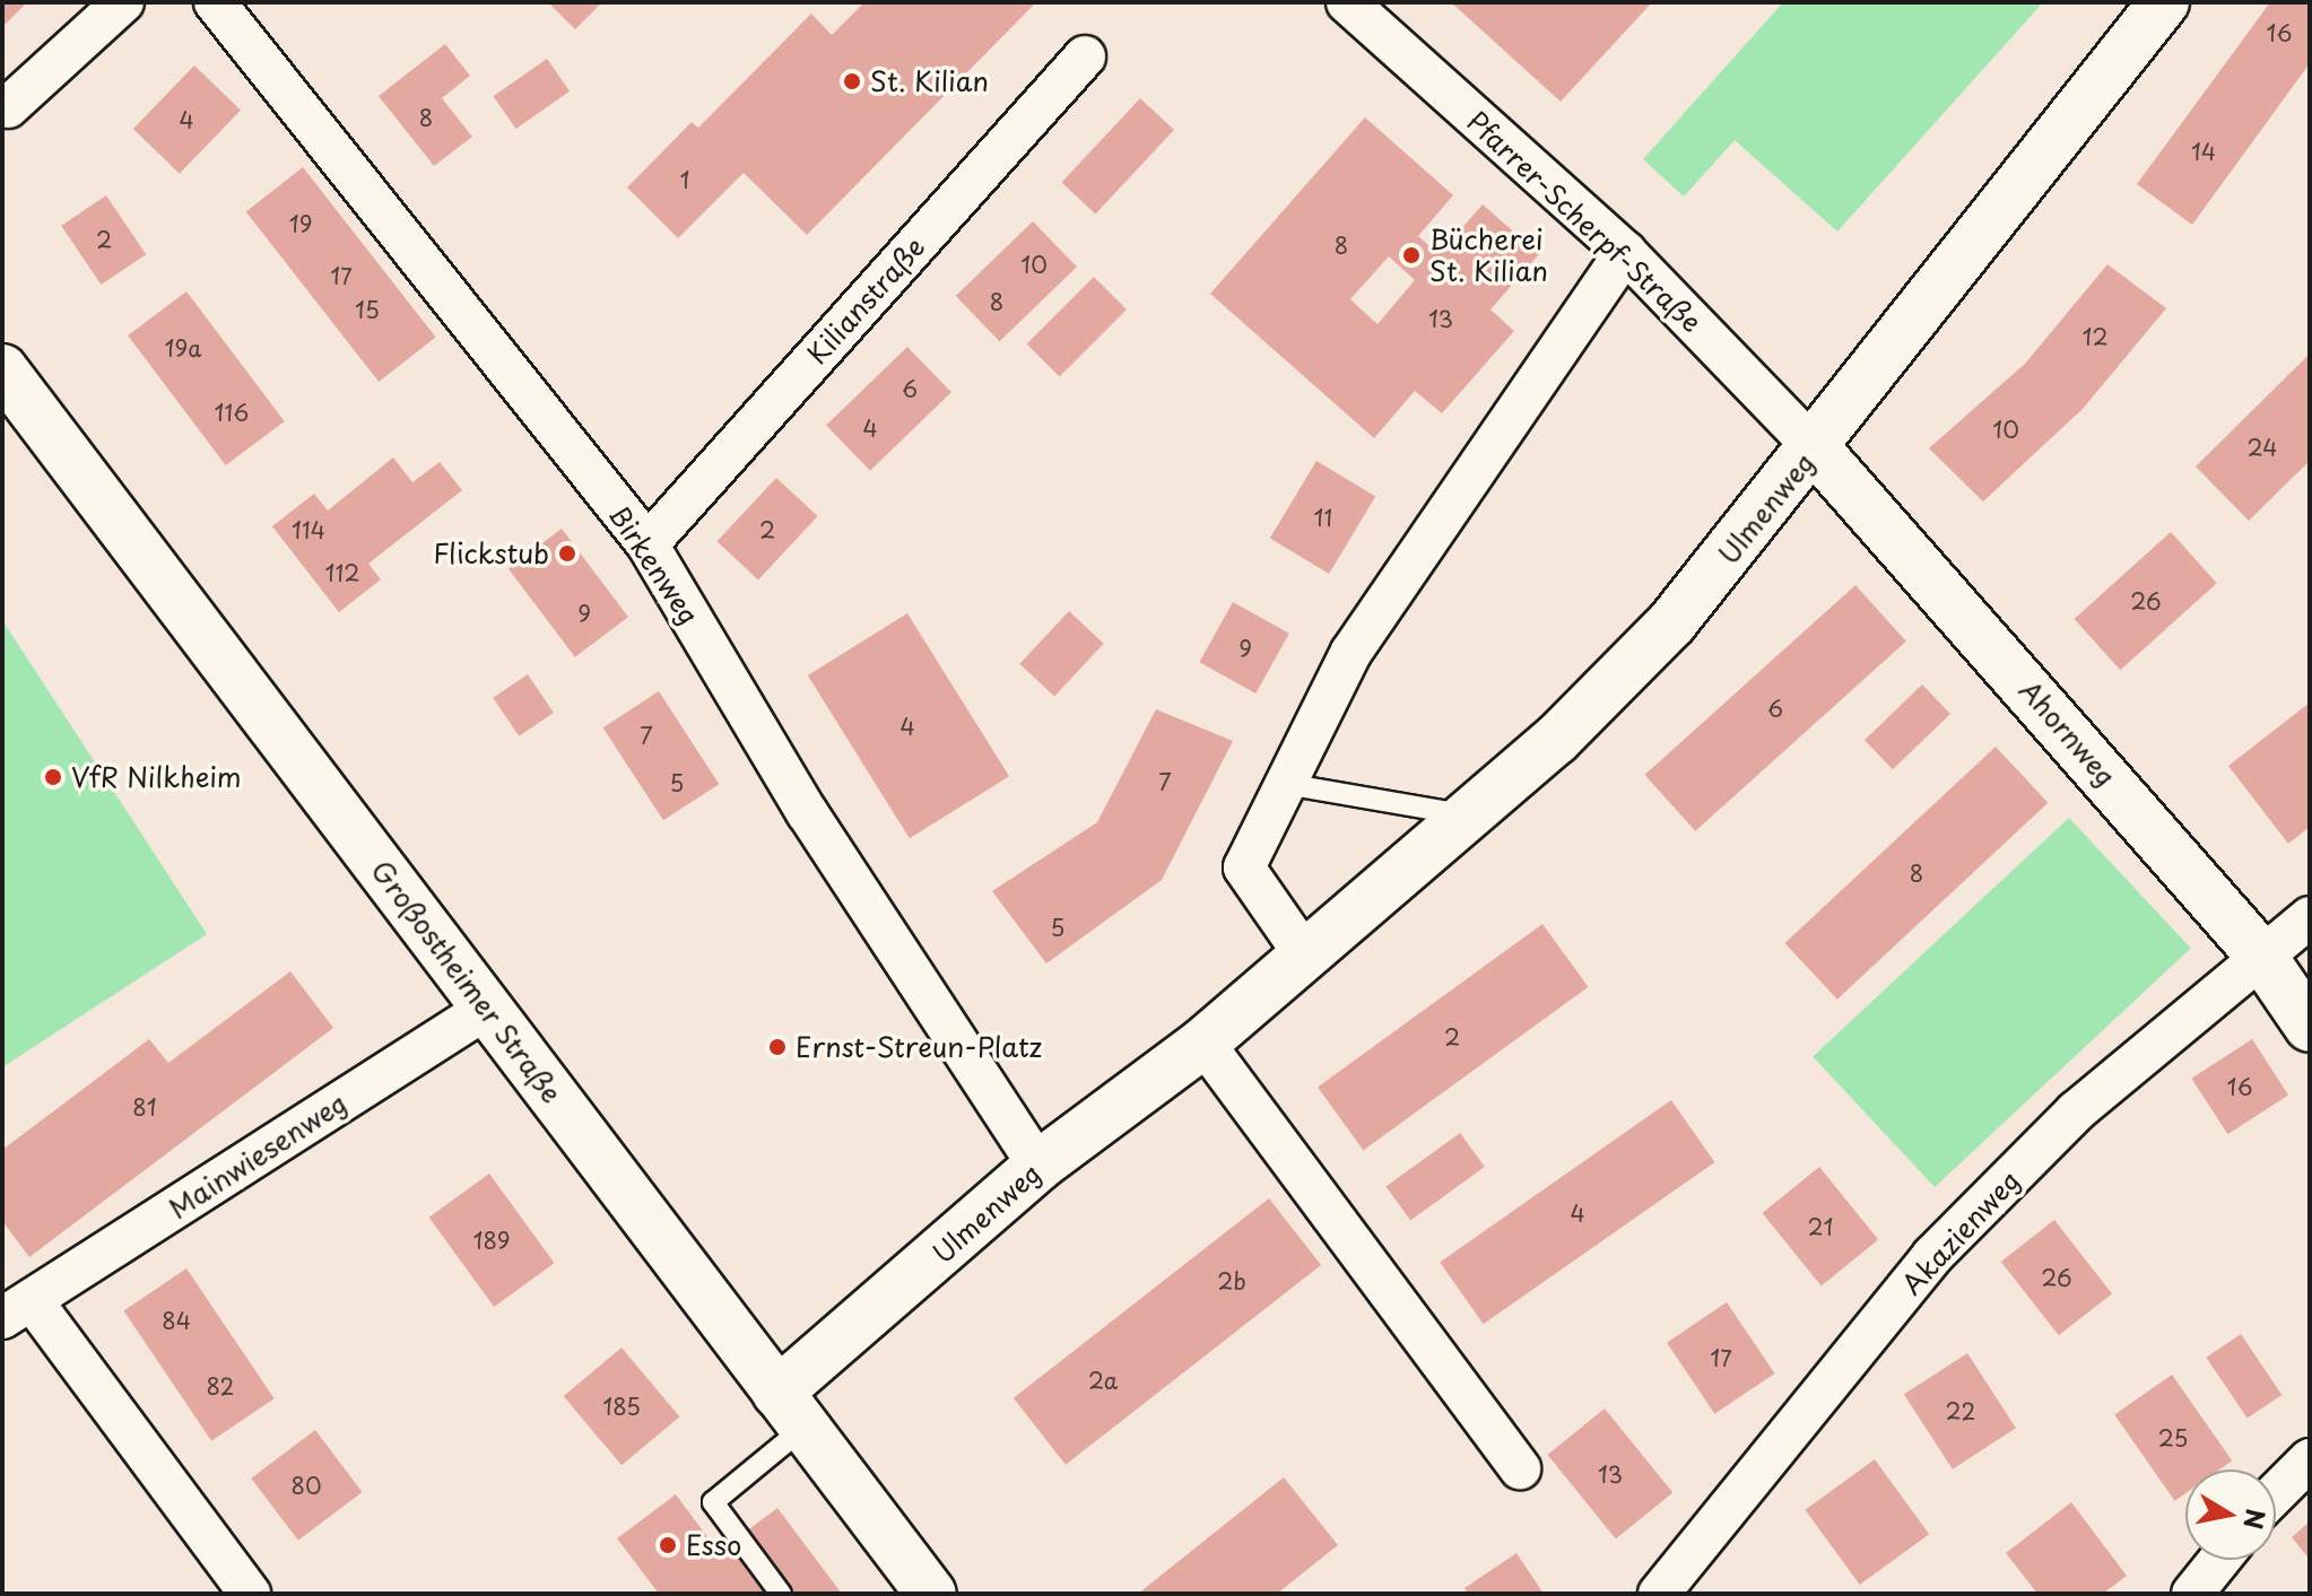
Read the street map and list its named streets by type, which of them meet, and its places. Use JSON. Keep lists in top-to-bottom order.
{
  "streets": {
    "street": [
      "Pfarrer-Scherpf-Straße",
      "Kilianstraße",
      "Ulmenweg",
      "Birkenweg",
      "Ahornweg",
      "Großostheimer Straße",
      "Mainwiesenweg",
      "Akazienweg"
    ]
  },
  "crossings": [
    ["Pfarrer-Scherpf-Straße", "Ulmenweg"],
    ["Pfarrer-Scherpf-Straße", "Ahornweg"],
    ["Kilianstraße", "Birkenweg"],
    ["Ulmenweg", "Birkenweg"],
    ["Ulmenweg", "Ahornweg"],
    ["Ulmenweg", "Großostheimer Straße"],
    ["Ahornweg", "Akazienweg"],
    ["Großostheimer Straße", "Mainwiesenweg"]
  ],
  "places": [
    "St. Kilian",
    "Bücherei St. Kilian",
    "Flickstub",
    "VfR Nilkheim",
    "Ernst-Streun-Platz",
    "Esso"
  ],
  "house_numbers": [
    "16",
    "8",
    "4",
    "14",
    "1",
    "19",
    "2",
    "8",
    "10",
    "17",
    "8",
    "15",
    "13",
    "12",
    "19a",
    "6",
    "116",
    "4",
    "10",
    "24",
    "11",
    "114",
    "2",
    "112",
    "26",
    "9",
    "9",
    "6",
    "4",
    "7",
    "7",
    "5",
    "8",
    "5",
    "2",
    "16",
    "81",
    "4",
    "21",
    "189",
    "26",
    "2b",
    "84",
    "17",
    "2a",
    "82",
    "185",
    "22",
    "25",
    "13",
    "80"
  ],
  "north": "right"
}
